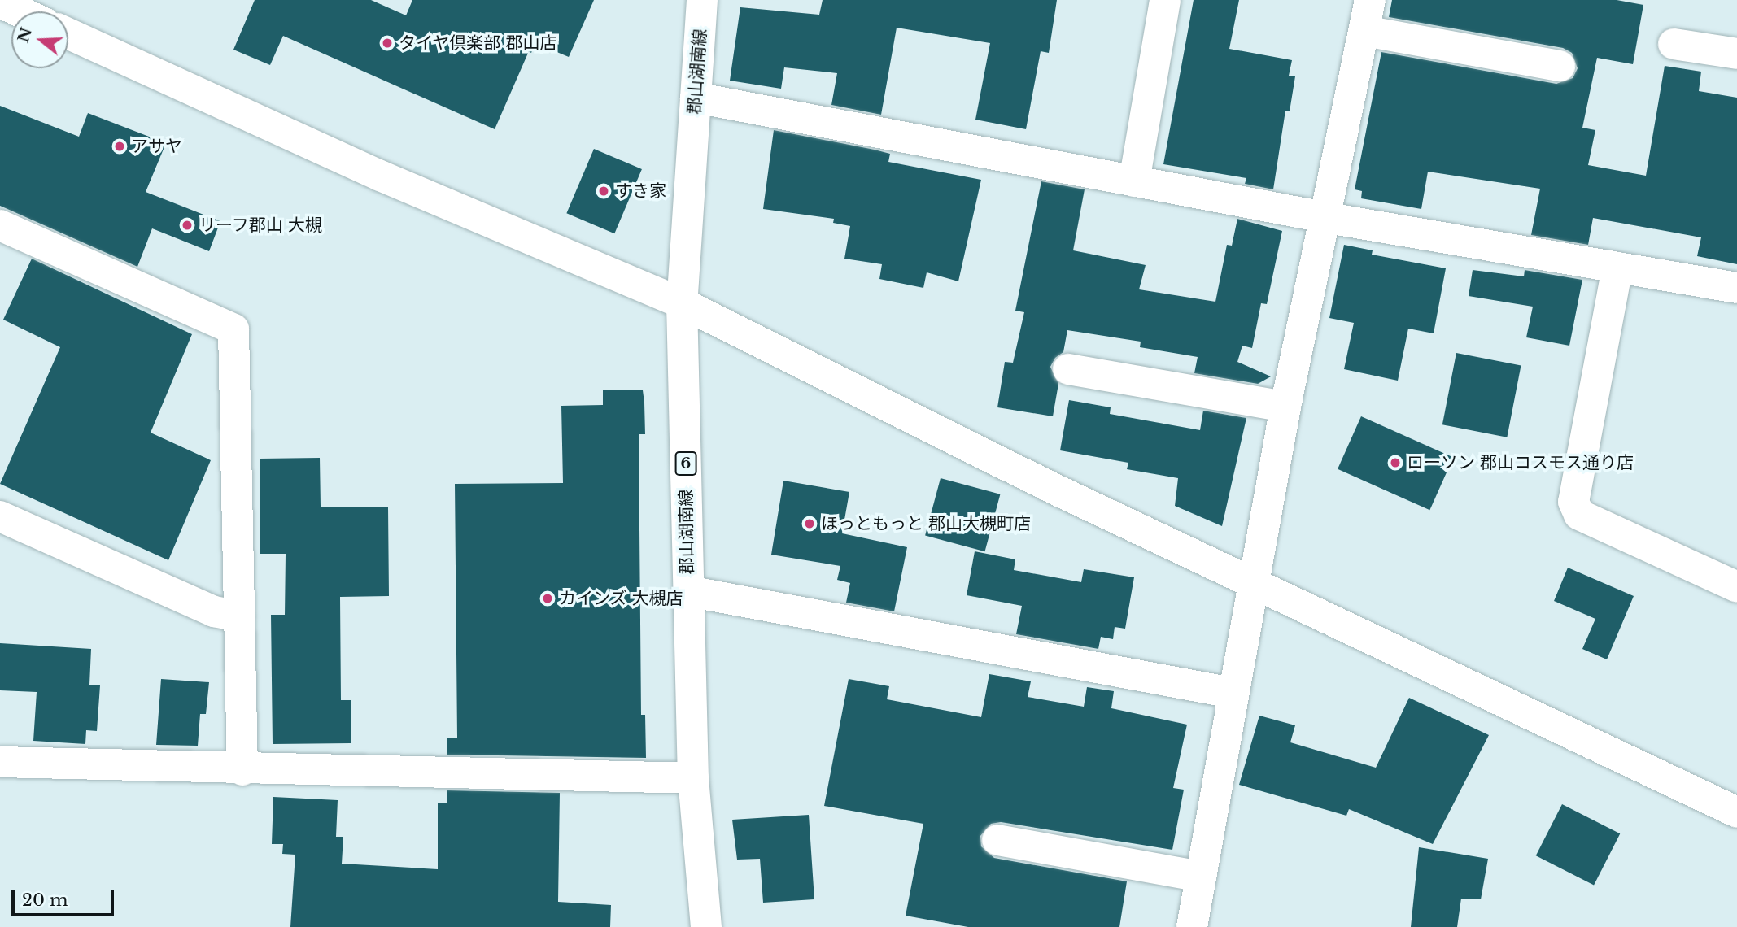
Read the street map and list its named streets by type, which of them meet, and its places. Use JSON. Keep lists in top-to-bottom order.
{
  "streets": {
    "street": ["郡山湖南線", "6"]
  },
  "places": [
    "タイヤ倶楽部 郡山店",
    "アサヤ",
    "すき家",
    "リーフ郡山 大槻",
    "ローソン 郡山コスモス通り店",
    "ほっともっと 郡山大槻町店",
    "カインズ 大槻店"
  ],
  "scale_bar": "20 m",
  "north": "left"
}
